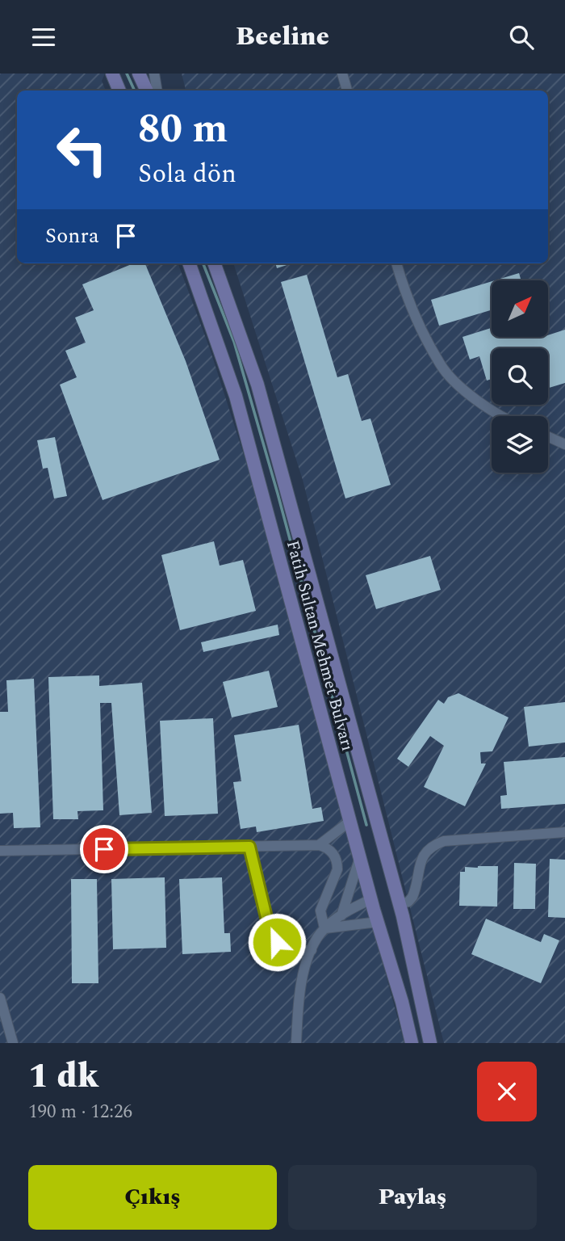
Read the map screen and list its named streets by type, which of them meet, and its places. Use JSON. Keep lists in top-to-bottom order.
{
  "streets": {
    "main road": ["Fatih Sultan Mehmet Bulvarı"]
  },
  "north": "top right",
  "page": {
    "header": "Beeline",
    "turn": ["80 m", "Sola dön"],
    "then": "Sonra",
    "heading": ["1 dk", "190 m · 12:26"],
    "buttons": ["Çıkış", "Paylaş"]
  }
}
